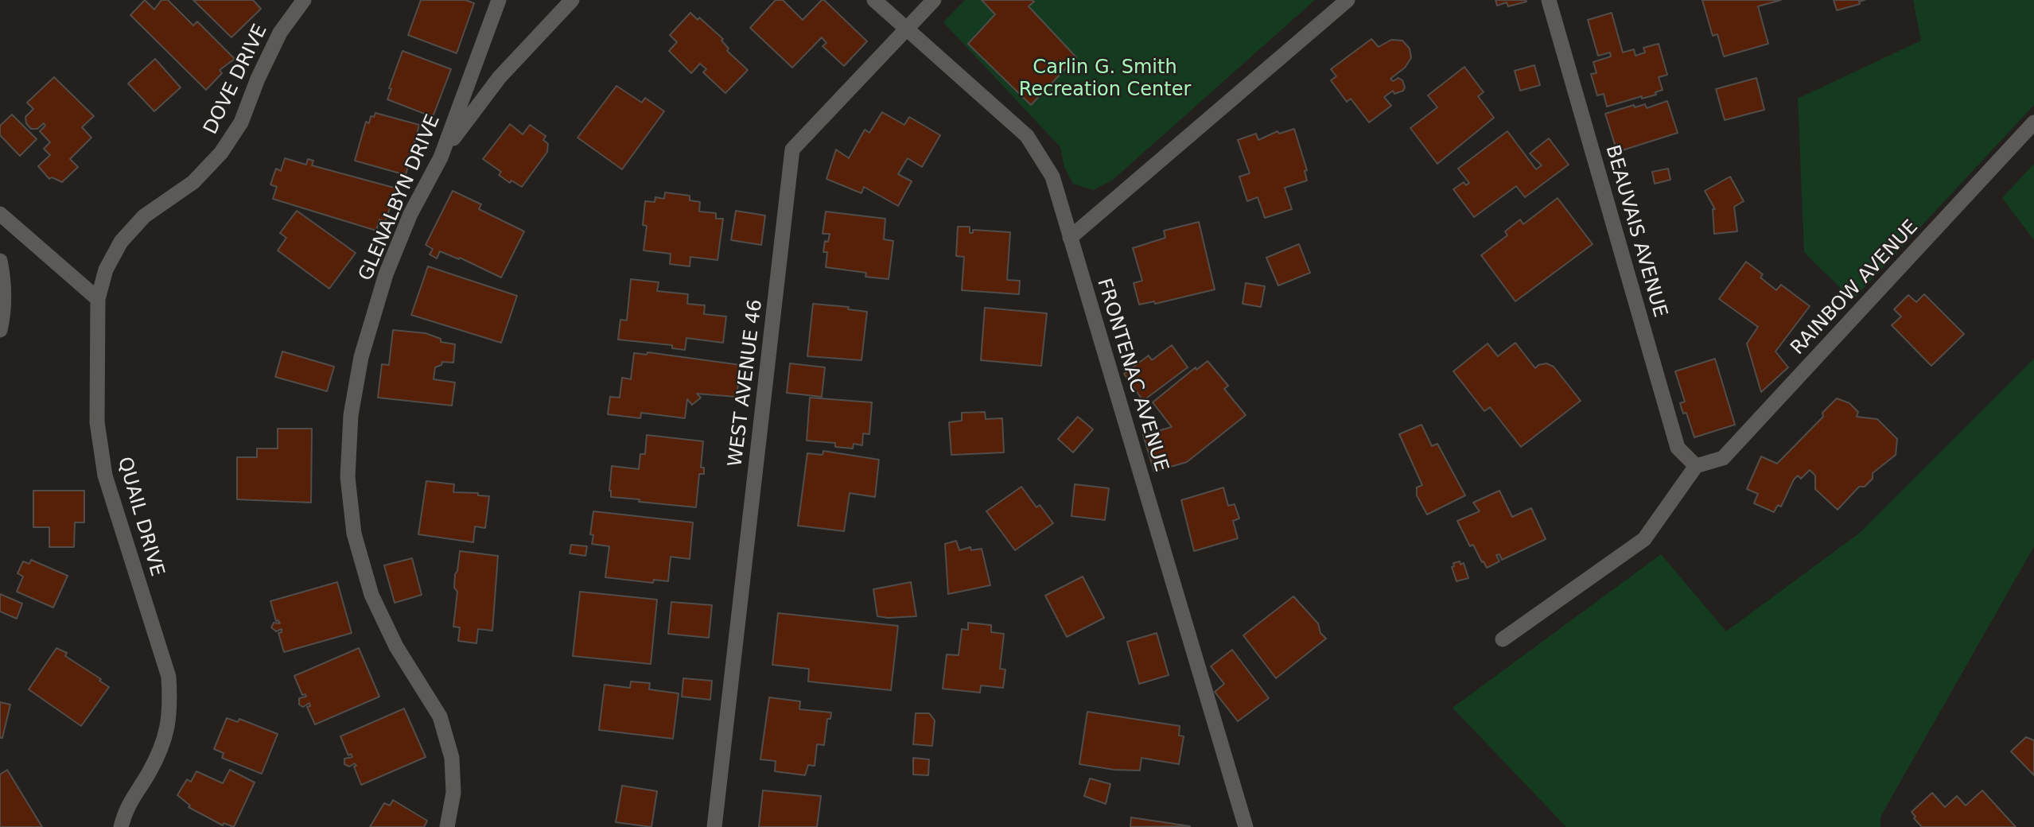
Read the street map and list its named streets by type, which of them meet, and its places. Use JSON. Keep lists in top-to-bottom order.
{
  "streets": {
    "street": [
      "DOVE DRIVE",
      "GLENALBYN DRIVE",
      "BEAUVAIS AVENUE",
      "RAINBOW AVENUE",
      "FRONTENAC AVENUE",
      "WEST AVENUE 46",
      "QUAIL DRIVE"
    ]
  },
  "crossings": [
    ["DOVE DRIVE", "QUAIL DRIVE"],
    ["BEAUVAIS AVENUE", "RAINBOW AVENUE"],
    ["FRONTENAC AVENUE", "WEST AVENUE 46"]
  ],
  "parks": ["Carlin G. Smith Recreation Center"]
}
